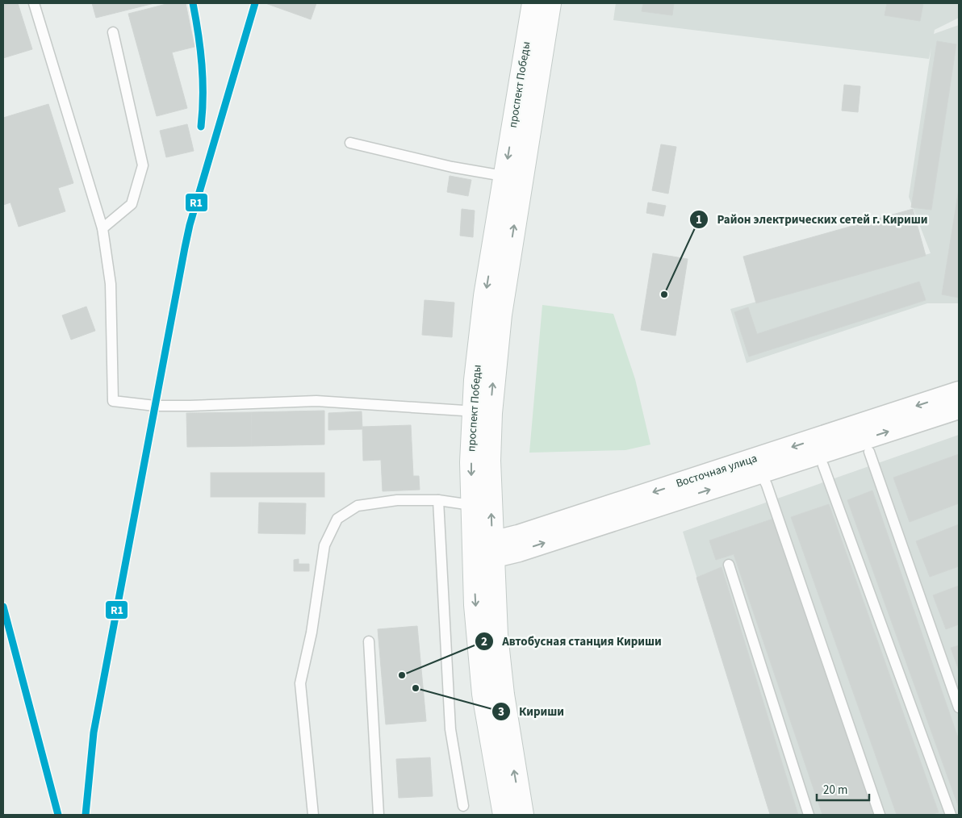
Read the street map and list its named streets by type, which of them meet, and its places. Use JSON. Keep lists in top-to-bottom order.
{
  "streets": {
    "main road": ["проспект Победы"],
    "street": ["Восточная улица"]
  },
  "crossings": [
    ["проспект Победы", "Восточная улица"]
  ],
  "places": ["Район электрических сетей г. Кириши", "Автобусная станция Кириши", "Кириши"],
  "lines": ["transit line R1"],
  "scale_bar": "20 m"
}
